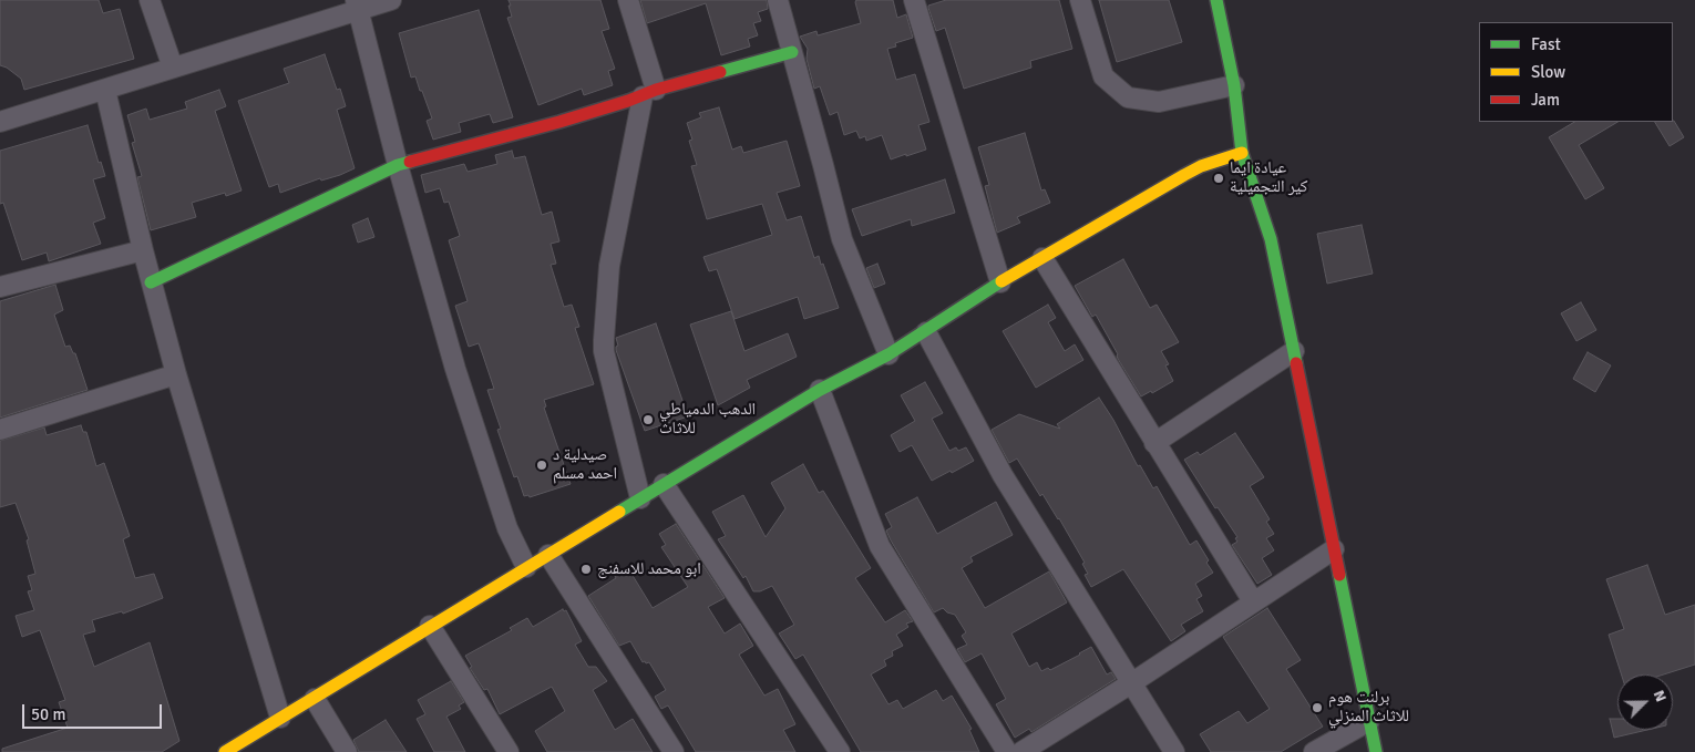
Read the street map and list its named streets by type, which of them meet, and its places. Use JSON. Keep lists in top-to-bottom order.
{
  "places": [
    "عيادة ايما كير التجميلية",
    "الدهب الدمياطي للاثاث",
    "صيدلية د احمد مسلم",
    "ابو محمد للاسفنج",
    "برلنت هوم للاثاث المنزلي"
  ],
  "legend": ["Fast", "Slow", "Jam"],
  "scale_bar": "50 m",
  "north": "top right"
}
